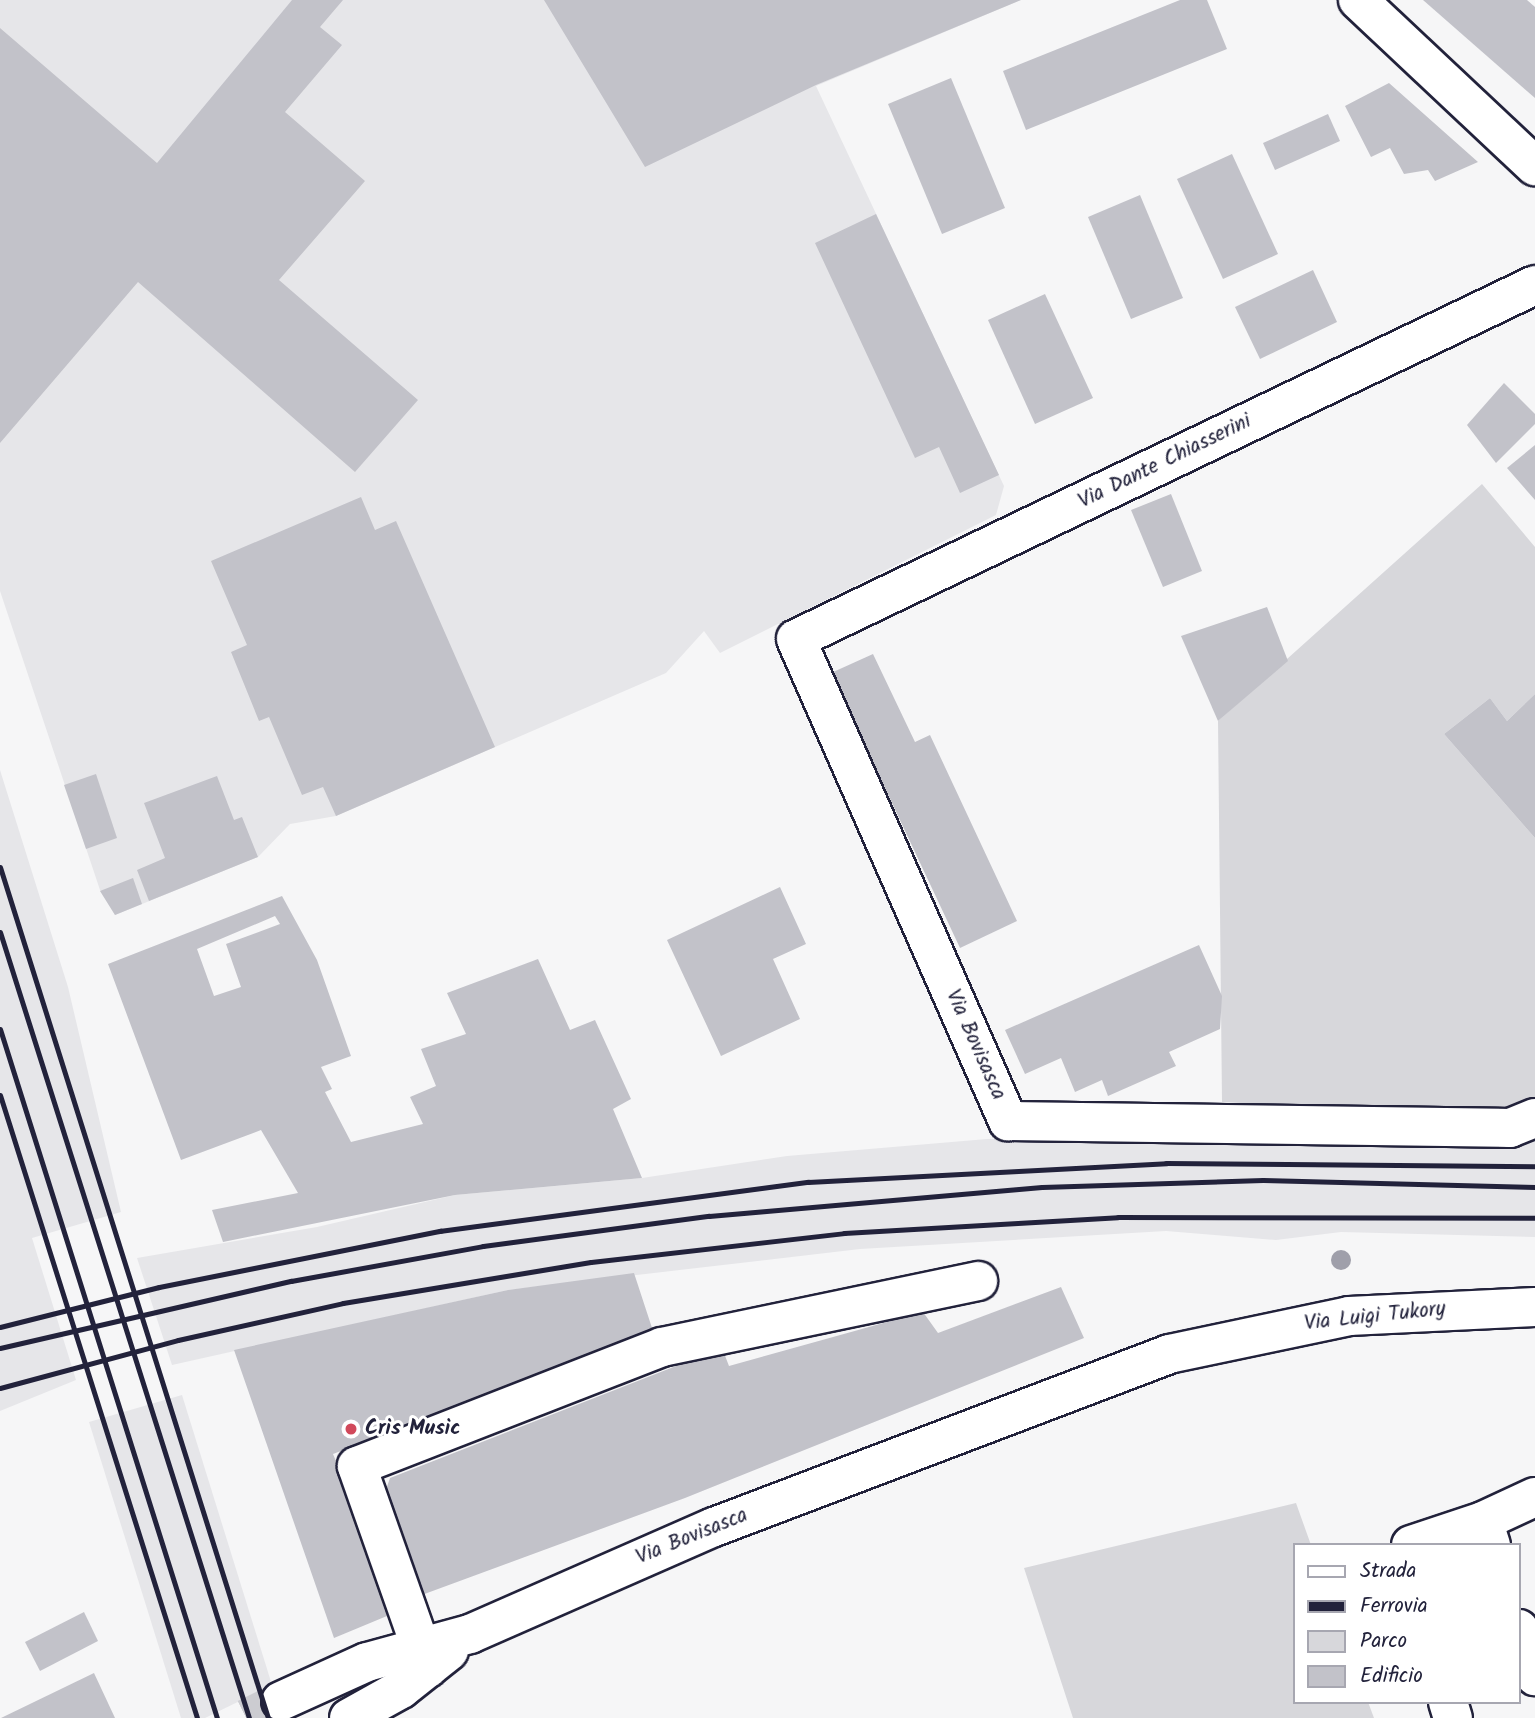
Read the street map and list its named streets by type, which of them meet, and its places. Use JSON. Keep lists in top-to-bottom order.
{
  "streets": {
    "street": ["Via Dante Chiasserini", "Via Bovisasca", "Via Luigi Tukory"]
  },
  "crossings": [
    ["Via Dante Chiasserini", "Via Bovisasca"],
    ["Via Bovisasca", "Via Luigi Tukory"]
  ],
  "places": ["Cris Music"],
  "legend": [
    "Strada",
    "Ferrovia",
    "Parco",
    "Edificio"
  ]
}
